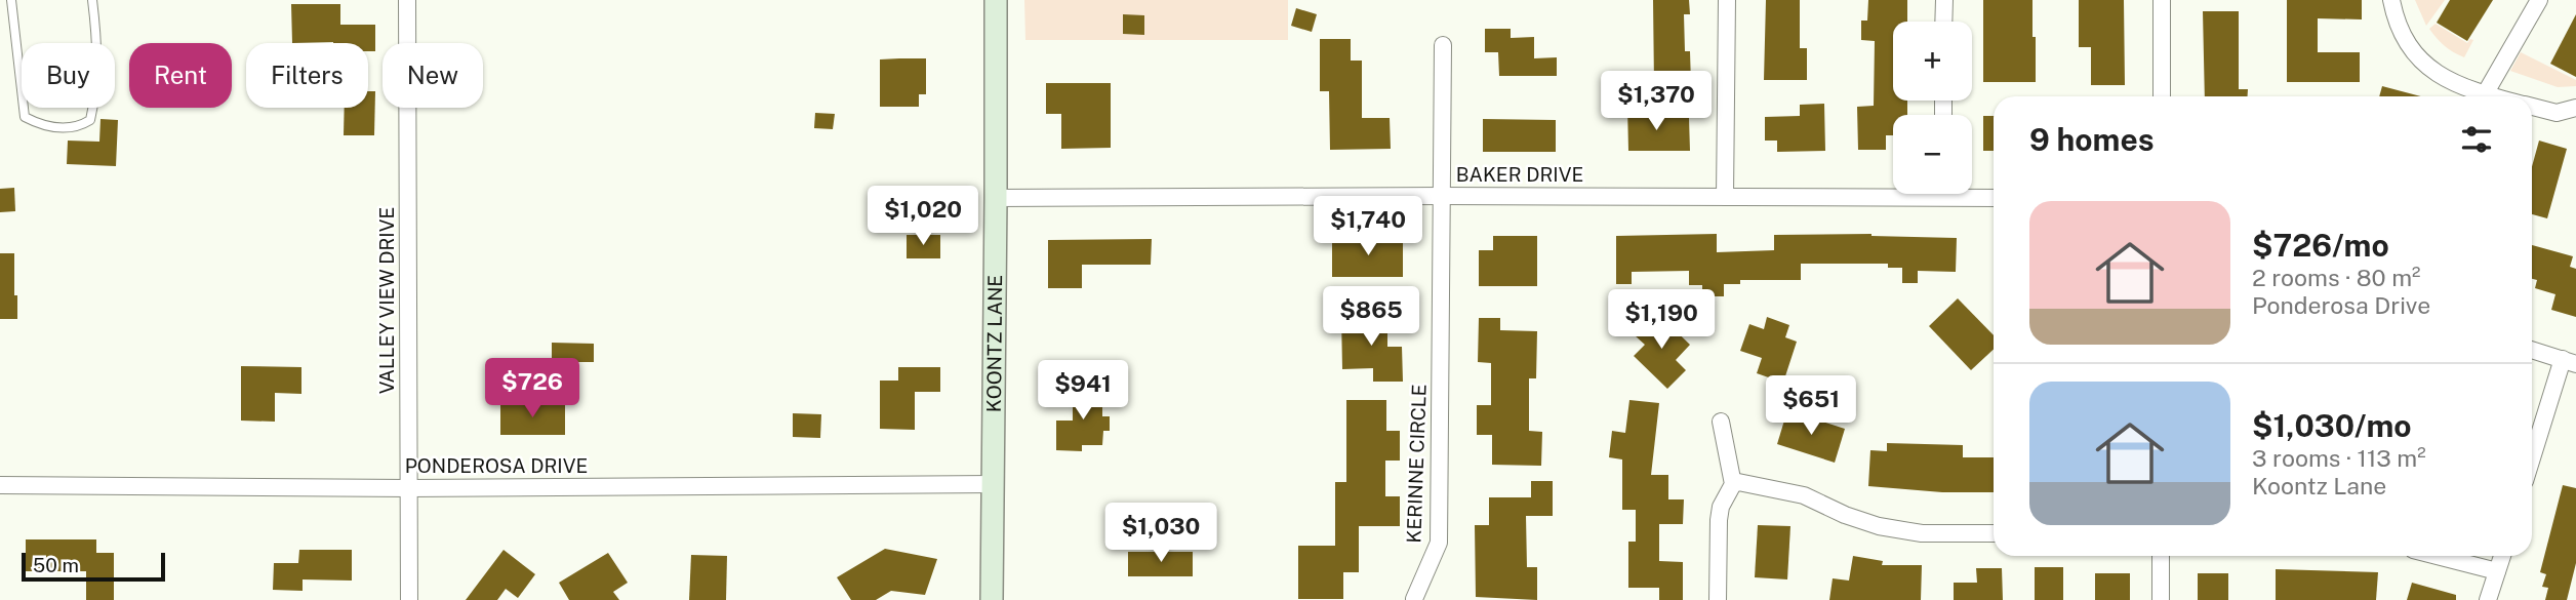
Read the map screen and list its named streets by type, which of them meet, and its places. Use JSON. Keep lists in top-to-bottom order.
{
  "streets": {
    "street": [
      "BAKER DRIVE",
      "VALLEY VIEW DRIVE",
      "KOONTZ LANE",
      "KERINNE CIRCLE",
      "PONDEROSA DRIVE"
    ]
  },
  "crossings": [
    ["BAKER DRIVE", "KOONTZ LANE"],
    ["BAKER DRIVE", "KERINNE CIRCLE"],
    ["VALLEY VIEW DRIVE", "PONDEROSA DRIVE"],
    ["KOONTZ LANE", "PONDEROSA DRIVE"]
  ],
  "scale_bar": "50 m",
  "page": {
    "map_buttons": ["+", "−"],
    "chip": [
      "Buy",
      "Rent",
      "Filters",
      "New"
    ],
    "price": [
      "$1,370",
      "$1,020",
      "$1,740",
      "$865",
      "$1,190",
      "$726",
      "$941",
      "$651",
      "$1,030"
    ],
    "heading": "9 homes",
    "list": [
      {
        "name": "$726/mo",
        "note": "2 rooms · 80 m² · Ponderosa Drive"
      },
      {
        "name": "$1,030/mo",
        "note": "3 rooms · 113 m² · Koontz Lane"
      }
    ],
    "scale": "50 m"
  }
}
